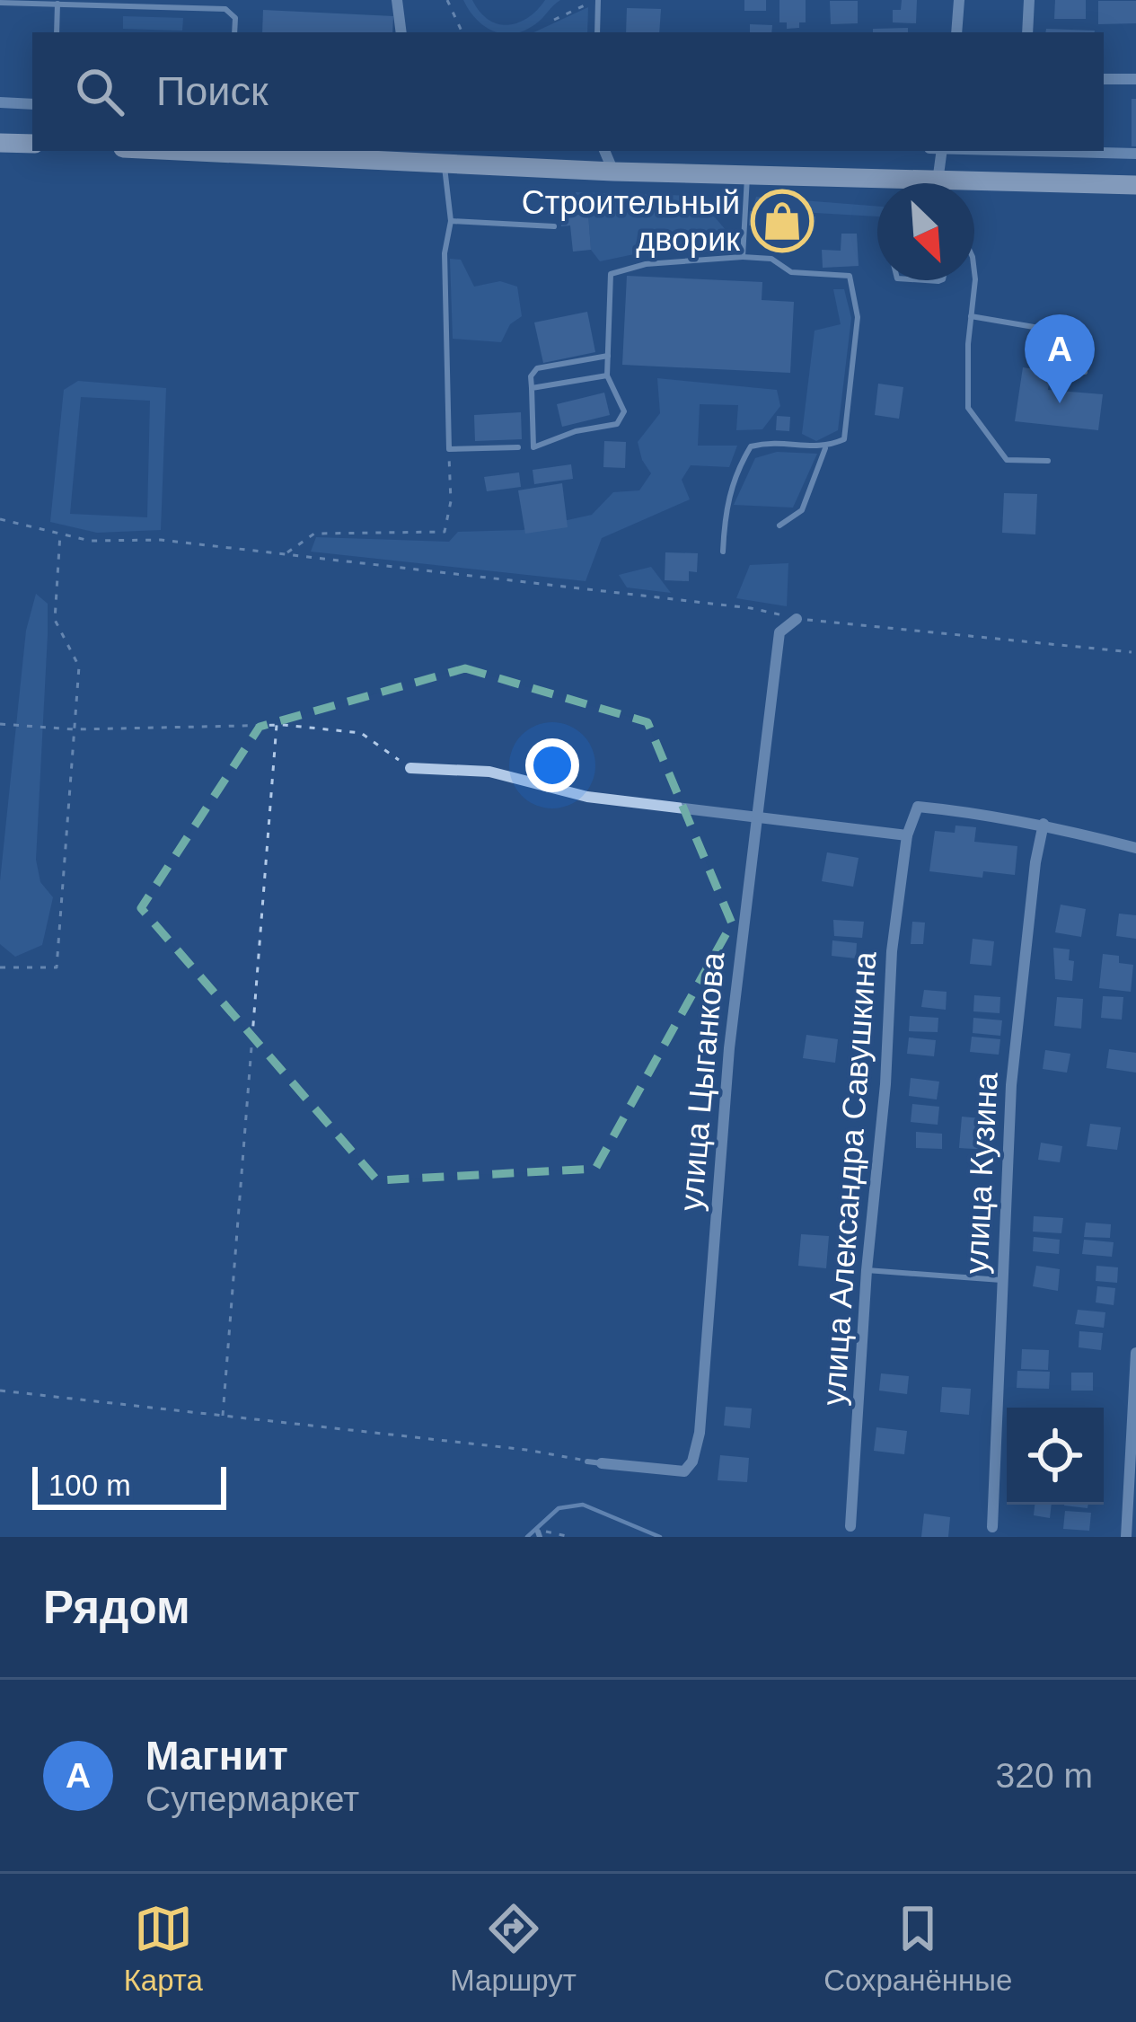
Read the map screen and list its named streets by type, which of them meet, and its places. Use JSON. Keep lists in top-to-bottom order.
{
  "streets": {
    "street": ["улица Цыганкова", "улица Кузина", "улица Александра Савушкина"]
  },
  "places": {
    "shop": ["Строительный дворик"]
  },
  "scale_bar": "100 m",
  "north": "bottom right",
  "page": {
    "search": "Поиск",
    "pins": "A",
    "scale": "100 m",
    "heading": "Рядом",
    "list": [
      {
        "mark": "A",
        "name": "Магнит",
        "note": "Супермаркет",
        "value": "320 m"
      }
    ],
    "nav": ["Карта", "Маршрут", "Сохранённые"]
  }
}
